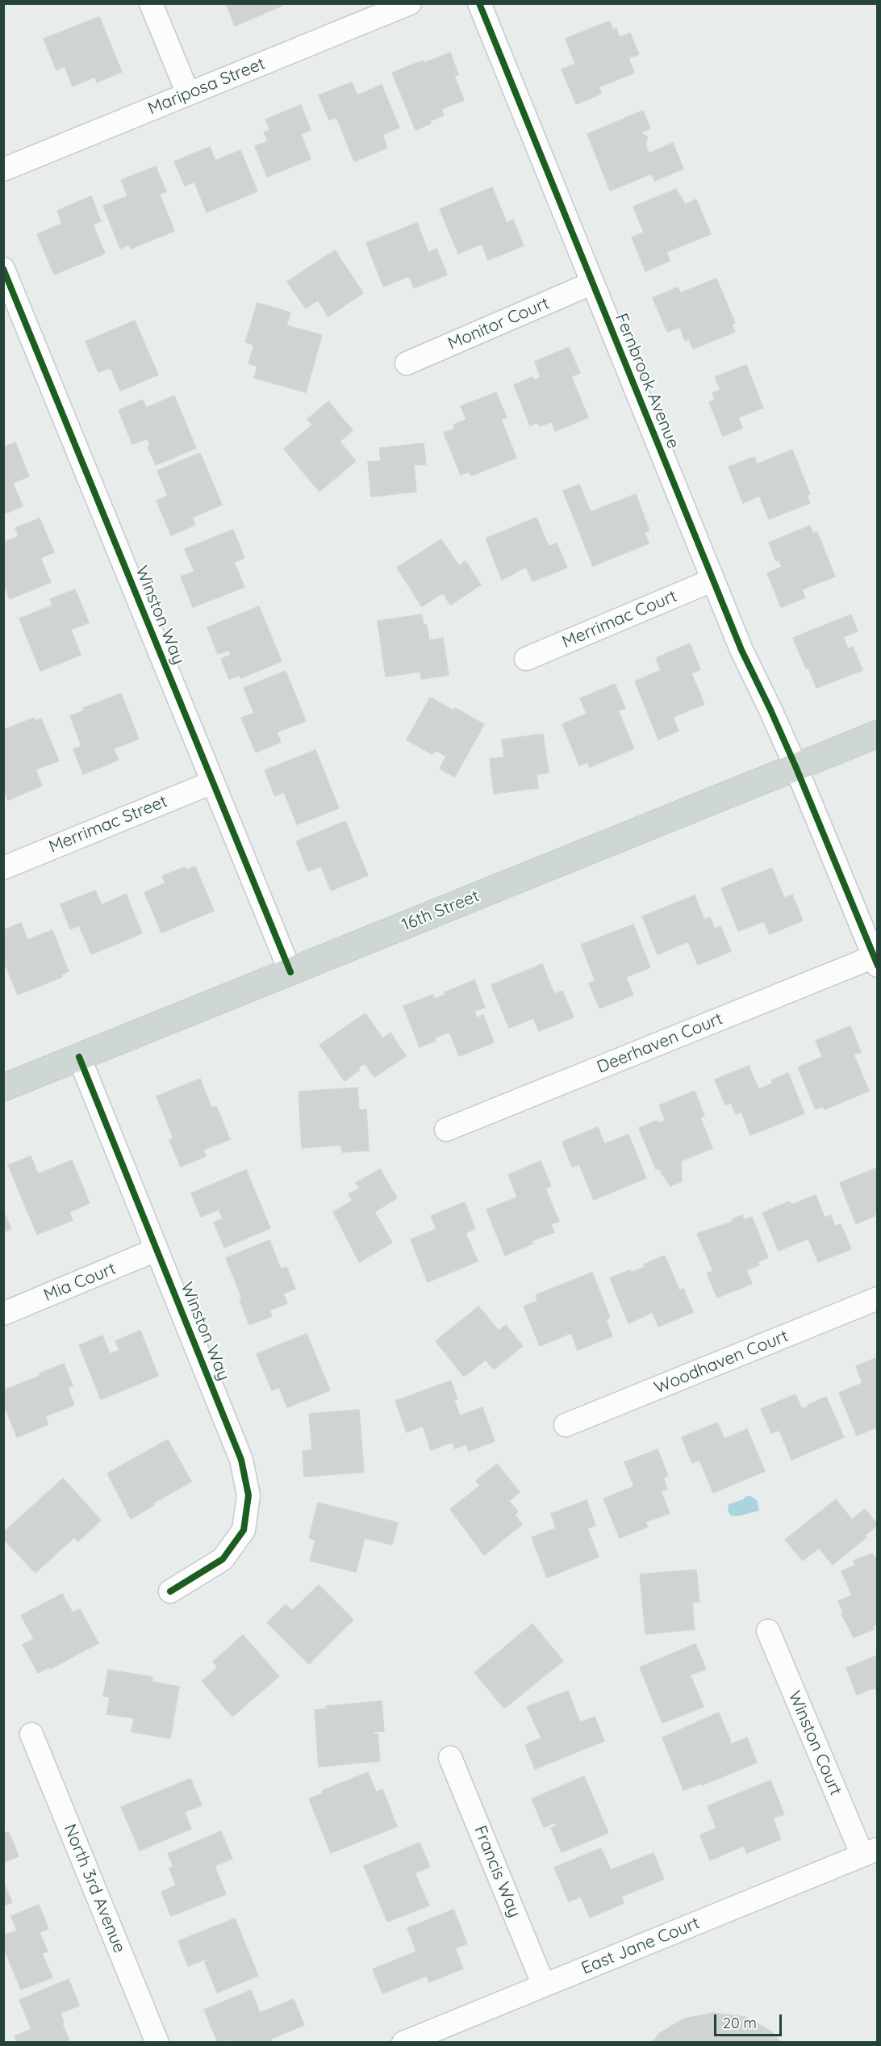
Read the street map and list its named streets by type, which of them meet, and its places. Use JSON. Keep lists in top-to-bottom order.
{
  "streets": {
    "main road": ["16th Street"],
    "street": [
      "Mariposa Street",
      "Monitor Court",
      "Fernbrook Avenue",
      "Winston Way",
      "Merrimac Court",
      "Merrimac Street",
      "Deerhaven Court",
      "Mia Court",
      "Woodhaven Court",
      "Winston Court",
      "Francis Way",
      "North 3rd Avenue",
      "East Jane Court"
    ]
  },
  "crossings": [
    ["Monitor Court", "Fernbrook Avenue"],
    ["Fernbrook Avenue", "Merrimac Court"],
    ["Fernbrook Avenue", "16th Street"],
    ["Fernbrook Avenue", "Deerhaven Court"],
    ["Winston Way", "Merrimac Street"],
    ["Winston Way", "16th Street"],
    ["Winston Way", "Mia Court"],
    ["Winston Court", "East Jane Court"],
    ["Francis Way", "East Jane Court"]
  ],
  "scale_bar": "20 m"
}
